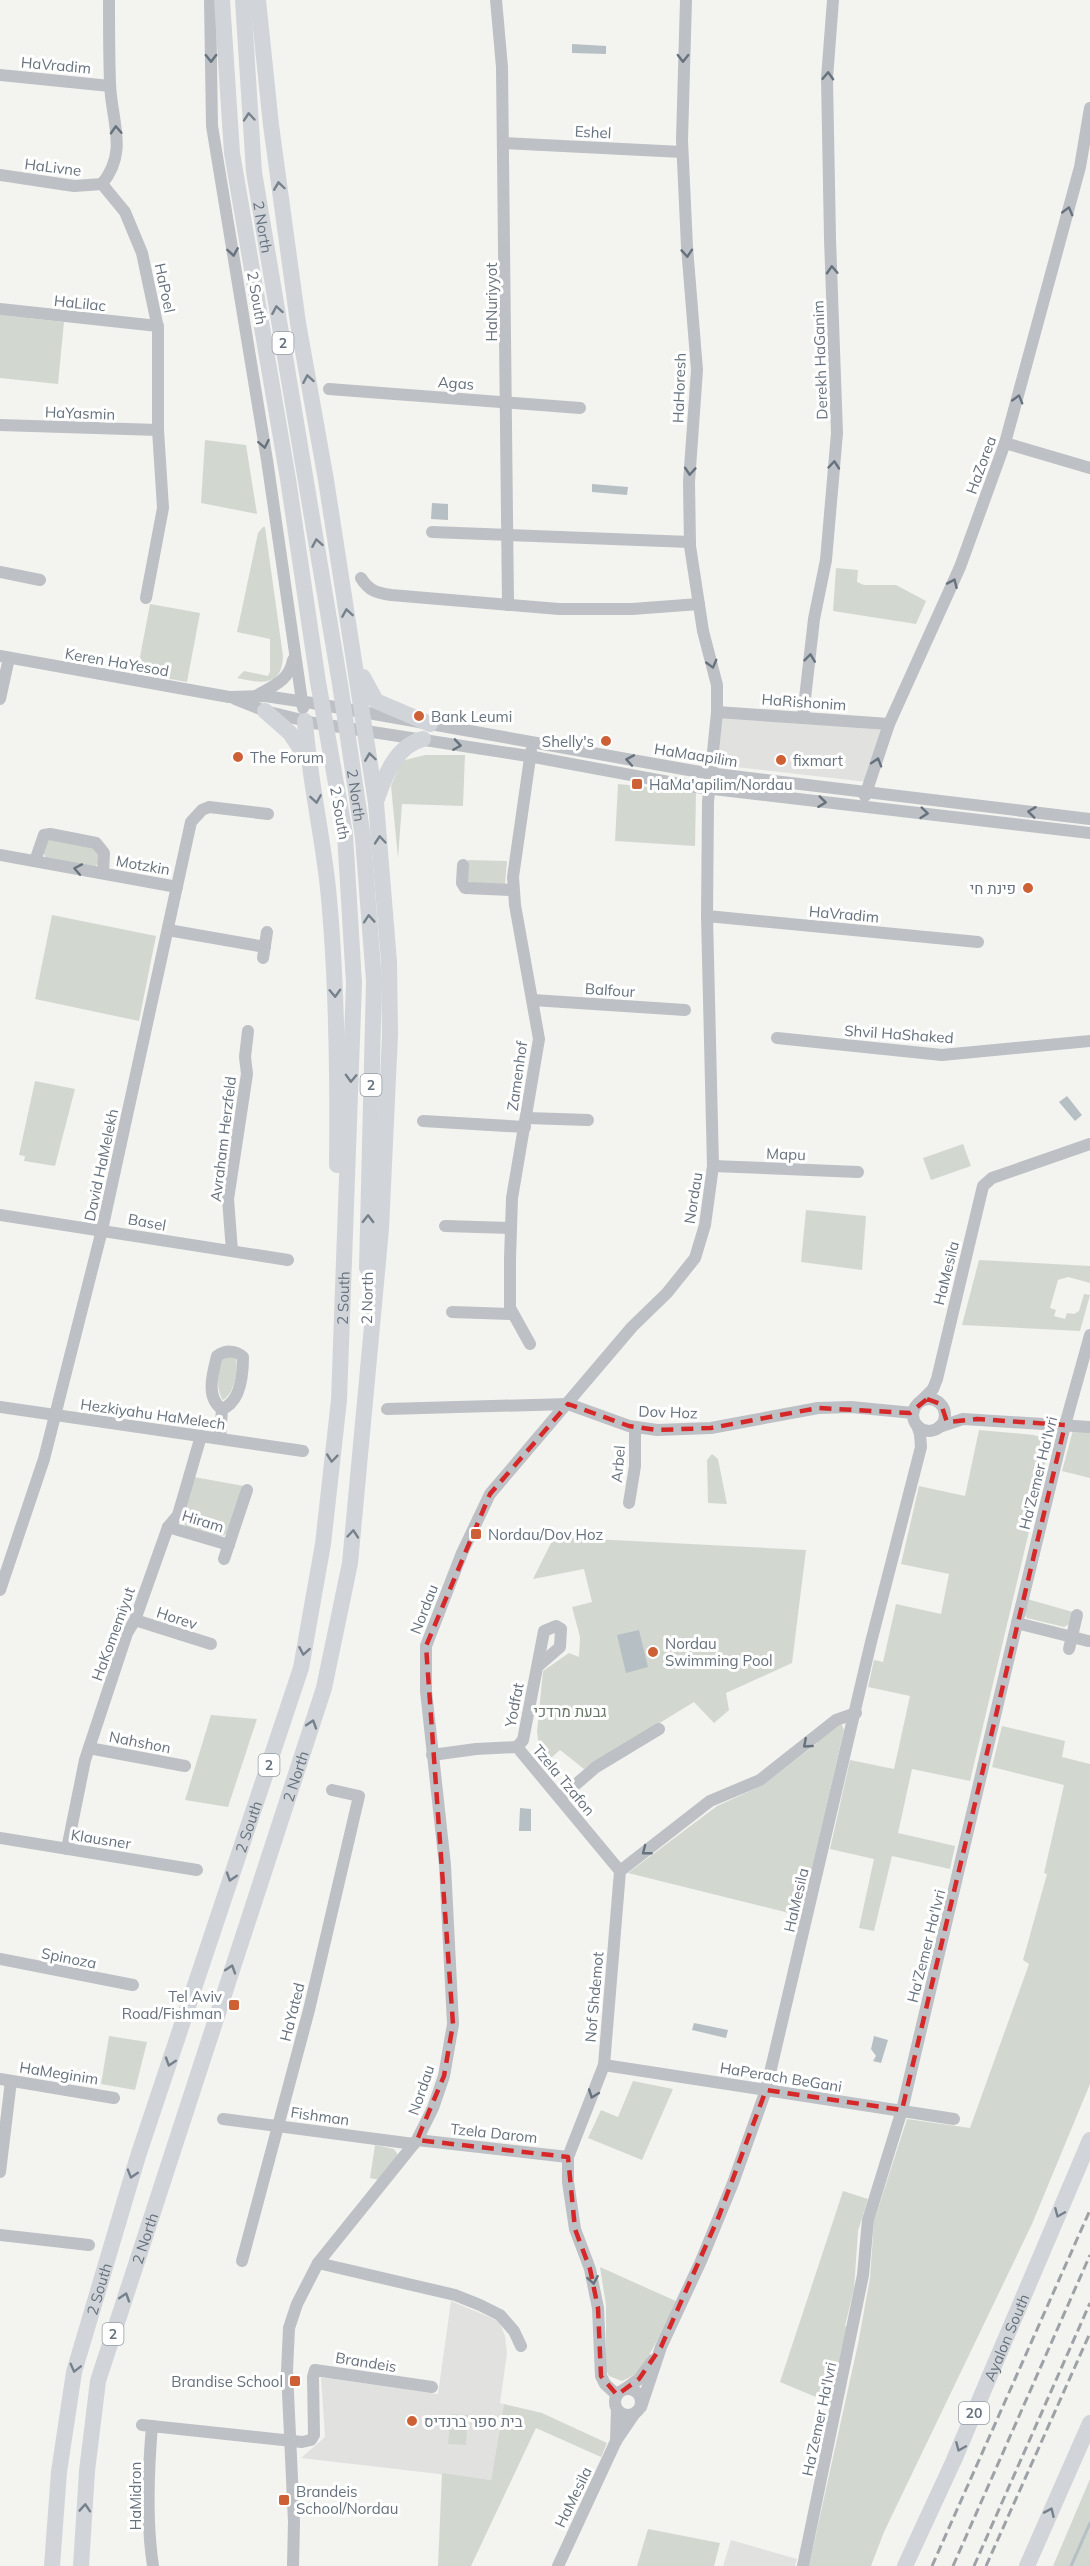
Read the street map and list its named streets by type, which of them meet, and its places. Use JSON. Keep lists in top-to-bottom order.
{
  "streets": {
    "highway": [
      "2 North",
      "2 South",
      "2",
      "Ayalon South",
      "20"
    ],
    "street": [
      "HaVradim",
      "Eshel",
      "HaLivne",
      "HaPoel",
      "HaNuriyyot",
      "HaLilac",
      "Derekh HaGanim",
      "Agas",
      "HaHoresh",
      "HaYasmin",
      "HaZorea",
      "Keren HaYesod",
      "HaRishonim",
      "HaMaapilim",
      "Motzkin",
      "Balfour",
      "Shvil HaShaked",
      "Zamenhof",
      "Avraham Herzfeld",
      "Mapu",
      "David HaMelekh",
      "Nordau",
      "Basel",
      "HaMesila",
      "Dov Hoz",
      "Hezkiyahu HaMelech",
      "Arbel",
      "Ha'Zemer Ha'Ivri",
      "Hiram",
      "Horev",
      "HaKomemiyut",
      "Yodfat",
      "Nahshon",
      "Tzela Tzafon",
      "Klausner",
      "Spinoza",
      "Nof Shdemot",
      "HaYated",
      "HaMeginim",
      "HaPerach BeGani",
      "Fishman",
      "Tzela Darom",
      "Brandeis",
      "HaMidron"
    ]
  },
  "crossings": [
    ["HaVradim", "Nordau"],
    ["Eshel", "HaNuriyyot"],
    ["Eshel", "HaHoresh"],
    ["HaLivne", "HaPoel"],
    ["HaPoel", "HaLilac"],
    ["HaPoel", "HaYasmin"],
    ["HaNuriyyot", "Agas"],
    ["Derekh HaGanim", "HaRishonim"],
    ["HaHoresh", "HaRishonim"],
    ["HaHoresh", "HaMaapilim"],
    ["HaHoresh", "Nordau"],
    ["HaZorea", "HaRishonim"],
    ["HaZorea", "HaMaapilim"],
    ["Keren HaYesod", "HaMaapilim"],
    ["HaMaapilim", "Zamenhof"],
    ["HaMaapilim", "Nordau"],
    ["Motzkin", "David HaMelekh"],
    ["Balfour", "Zamenhof"],
    ["Avraham Herzfeld", "Basel"],
    ["Mapu", "Nordau"],
    ["David HaMelekh", "Basel"],
    ["David HaMelekh", "Hezkiyahu HaMelech"],
    ["Nordau", "Dov Hoz"],
    ["Nordau", "Tzela Tzafon"],
    ["Nordau", "Fishman"],
    ["Nordau", "Tzela Darom"],
    ["Nordau", "Brandeis"],
    ["Nordau", "HaMidron"],
    ["HaMesila", "Dov Hoz"],
    ["HaMesila", "Nof Shdemot"],
    ["HaMesila", "HaPerach BeGani"],
    ["Dov Hoz", "Arbel"],
    ["Hezkiyahu HaMelech", "HaKomemiyut"],
    ["Ha'Zemer Ha'Ivri", "HaPerach BeGani"],
    ["Hiram", "HaKomemiyut"],
    ["Horev", "HaKomemiyut"],
    ["HaKomemiyut", "Nahshon"],
    ["HaKomemiyut", "Klausner"],
    ["Yodfat", "Tzela Tzafon"],
    ["Tzela Tzafon", "Nof Shdemot"],
    ["Nof Shdemot", "HaPerach BeGani"],
    ["Nof Shdemot", "Tzela Darom"],
    ["HaYated", "Fishman"],
    ["Fishman", "Tzela Darom"],
    ["Brandeis", "HaMidron"]
  ],
  "one_way": [
    "Derekh HaGanim",
    "HaHoresh",
    "HaZorea",
    "Nof Shdemot"
  ],
  "parks": ["גבעת מרדכי"],
  "places": {
    "other": [
      "Bank Leumi",
      "Shelly's",
      "The Forum",
      "fixmart",
      "פינת חי",
      "Nordau Swimming Pool",
      "בית ספר ברנדיס"
    ],
    "transit": [
      "HaMa'apilim/Nordau",
      "Nordau/Dov Hoz",
      "Tel Aviv Road/Fishman",
      "Brandise School",
      "Brandeis School/Nordau"
    ]
  }
}
